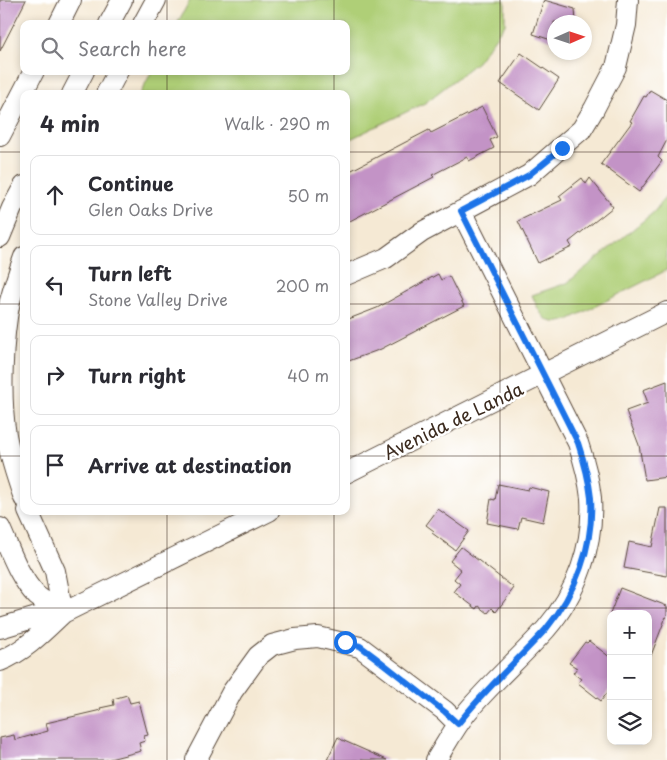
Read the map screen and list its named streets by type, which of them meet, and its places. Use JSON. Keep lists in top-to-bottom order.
{
  "streets": {
    "street": ["Avenida de Landa"]
  },
  "north": "right",
  "page": {
    "search": "Search here",
    "heading": ["4 min", "Walk · 290 m"],
    "list": [
      ["Continue", "Glen Oaks Drive", "50 m"],
      ["Turn left", "Stone Valley Drive", "200 m"],
      ["Turn right", "40 m"],
      "Arrive at destination"
    ],
    "map_buttons": ["+", "−"]
  }
}
